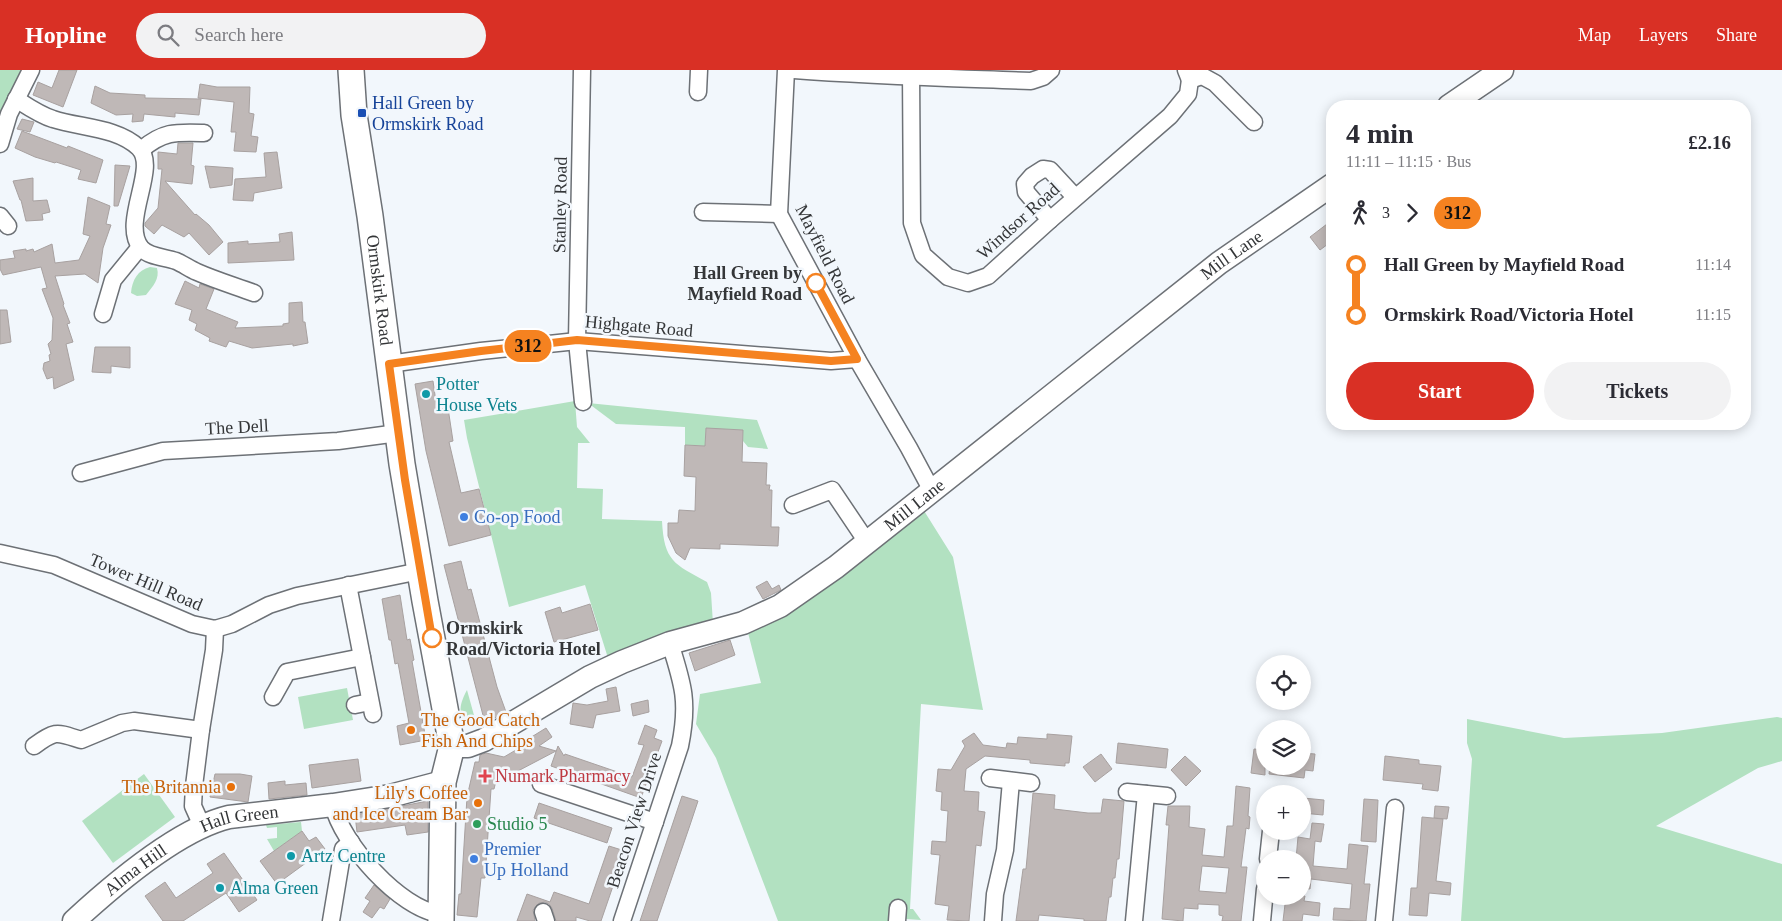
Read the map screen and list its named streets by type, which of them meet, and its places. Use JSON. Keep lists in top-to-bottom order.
{
  "streets": {
    "main road": ["Ormskirk Road"],
    "street": [
      "Stanley Road",
      "Windsor Road",
      "Mayfield Road",
      "Mill Lane",
      "Highgate Road",
      "The Dell",
      "Tower Hill Road",
      "Hall Green",
      "Beacon View Drive",
      "Alma Hill"
    ]
  },
  "crossings": [
    ["Stanley Road", "Highgate Road"],
    ["Mayfield Road", "Mill Lane"],
    ["Mayfield Road", "Highgate Road"],
    ["Mill Lane", "Ormskirk Road"],
    ["Mill Lane", "Beacon View Drive"],
    ["Ormskirk Road", "Highgate Road"],
    ["Ormskirk Road", "The Dell"],
    ["Ormskirk Road", "Tower Hill Road"],
    ["Tower Hill Road", "Hall Green"],
    ["Hall Green", "Alma Hill"]
  ],
  "places": {
    "transit": ["Hall Green by Ormskirk Road"],
    "other": [
      "Hall Green by Mayfield Road",
      "Potter House Vets",
      "Co-op Food",
      "Ormskirk Road/Victoria Hotel",
      "The Good Catch Fish And Chips",
      "The Britannia",
      "Lily's Coffee and Ice Cream Bar",
      "Studio 5",
      "Artz Centre",
      "Premier Up Holland",
      "Alma Green"
    ],
    "health": ["Numark Pharmacy"]
  },
  "lines": ["bus line 312"],
  "page": {
    "header": "Hopline",
    "search": "Search here",
    "nav": ["Map", "Layers", "Share"],
    "on_map": "312",
    "heading": ["4 min", "11:11 – 11:15 · Bus", "£2.16"],
    "legs": ["3", "312"],
    "list": [
      {
        "name": "Hall Green by Mayfield Road",
        "value": "11:14"
      },
      {
        "name": "Ormskirk Road/Victoria Hotel",
        "value": "11:15"
      }
    ],
    "buttons": ["Start", "Tickets"],
    "map_buttons": ["+", "−"]
  }
}
